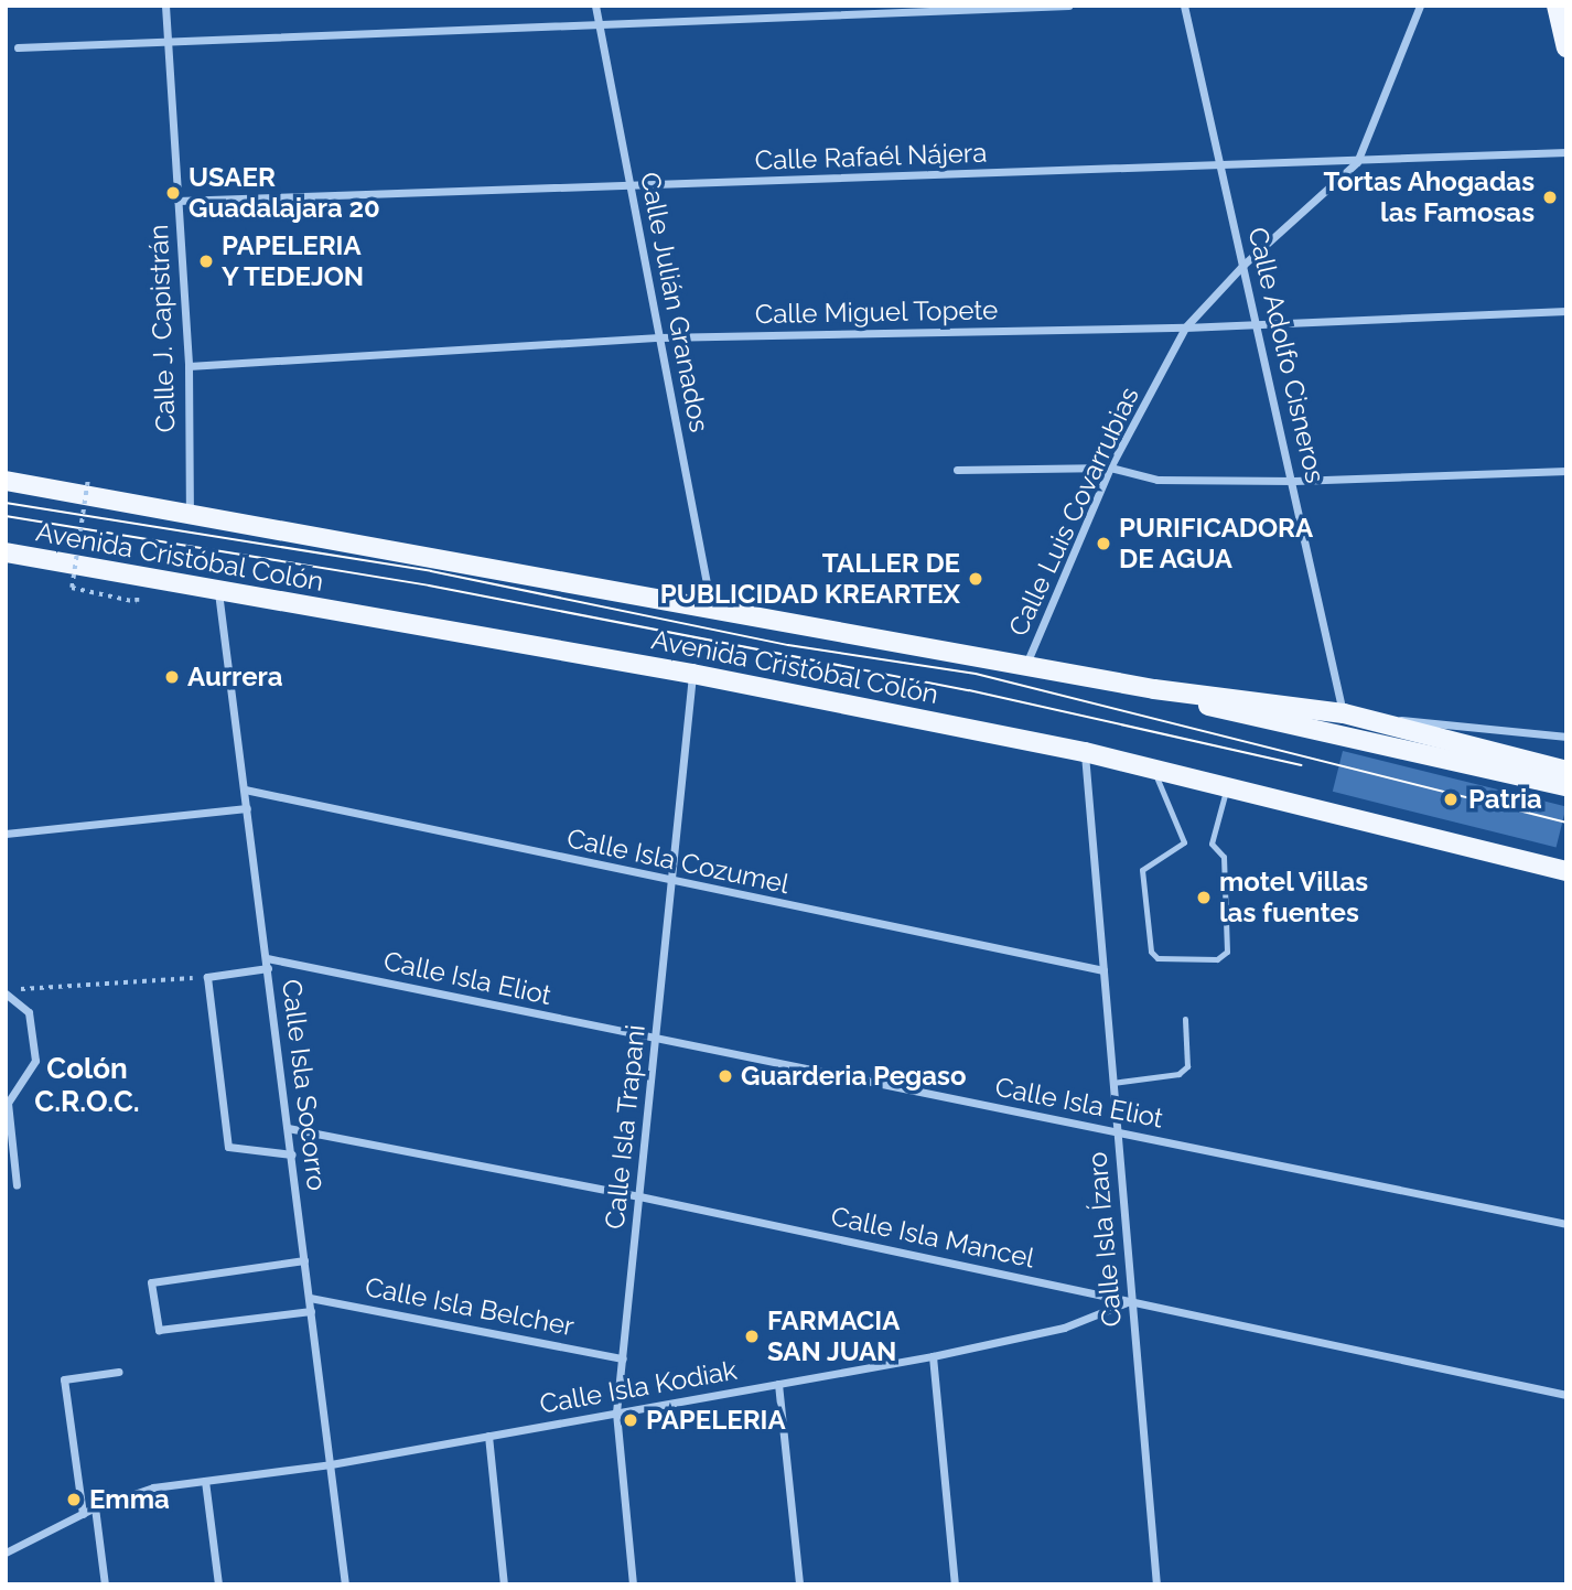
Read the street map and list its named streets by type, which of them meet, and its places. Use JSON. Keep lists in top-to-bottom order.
{
  "streets": {
    "main road": ["Avenida Cristóbal Colón"],
    "street": [
      "Calle Rafaél Nájera",
      "Calle Julián Granados",
      "Calle Miguel Topete",
      "Calle J. Capistrán",
      "Calle Adolfo Cisneros",
      "Calle Luis Covarrubias",
      "Calle Isla Cozumel",
      "Calle Isla Eliot",
      "Calle Isla Socorro",
      "Calle Isla Trapani",
      "Calle Isla Mancel",
      "Calle Isla Ízaro",
      "Calle Isla Belcher",
      "Calle Isla Kodiak"
    ]
  },
  "crossings": [
    ["Calle Rafaél Nájera", "Calle Julián Granados"],
    ["Calle Rafaél Nájera", "Calle J. Capistrán"],
    ["Calle Rafaél Nájera", "Calle Adolfo Cisneros"],
    ["Calle Rafaél Nájera", "Calle Luis Covarrubias"],
    ["Calle Julián Granados", "Calle Miguel Topete"],
    ["Calle Julián Granados", "Avenida Cristóbal Colón"],
    ["Calle Miguel Topete", "Calle J. Capistrán"],
    ["Calle Miguel Topete", "Calle Adolfo Cisneros"],
    ["Calle Miguel Topete", "Calle Luis Covarrubias"],
    ["Calle J. Capistrán", "Avenida Cristóbal Colón"],
    ["Calle Adolfo Cisneros", "Calle Luis Covarrubias"],
    ["Calle Adolfo Cisneros", "Avenida Cristóbal Colón"],
    ["Calle Luis Covarrubias", "Avenida Cristóbal Colón"],
    ["Avenida Cristóbal Colón", "Calle Isla Socorro"],
    ["Avenida Cristóbal Colón", "Calle Isla Trapani"],
    ["Avenida Cristóbal Colón", "Calle Isla Ízaro"],
    ["Calle Isla Cozumel", "Calle Isla Socorro"],
    ["Calle Isla Cozumel", "Calle Isla Trapani"],
    ["Calle Isla Cozumel", "Calle Isla Ízaro"],
    ["Calle Isla Eliot", "Calle Isla Socorro"],
    ["Calle Isla Eliot", "Calle Isla Trapani"],
    ["Calle Isla Eliot", "Calle Isla Ízaro"],
    ["Calle Isla Socorro", "Calle Isla Mancel"],
    ["Calle Isla Socorro", "Calle Isla Belcher"],
    ["Calle Isla Socorro", "Calle Isla Kodiak"],
    ["Calle Isla Trapani", "Calle Isla Mancel"],
    ["Calle Isla Trapani", "Calle Isla Belcher"],
    ["Calle Isla Trapani", "Calle Isla Kodiak"],
    ["Calle Isla Mancel", "Calle Isla Ízaro"],
    ["Calle Isla Mancel", "Calle Isla Kodiak"],
    ["Calle Isla Ízaro", "Calle Isla Kodiak"]
  ],
  "districts": ["Colón C.R.O.C."],
  "places": [
    "USAER Guadalajara 20",
    "Tortas Ahogadas las Famosas",
    "PAPELERIA Y TEDEJON",
    "PURIFICADORA DE AGUA",
    "TALLER DE PUBLICIDAD KREARTEX",
    "Aurrera",
    "Patria",
    "motel Villas las fuentes",
    "Guarderia Pegaso",
    "FARMACIA SAN JUAN",
    "PAPELERIA",
    "Emma"
  ]
}
